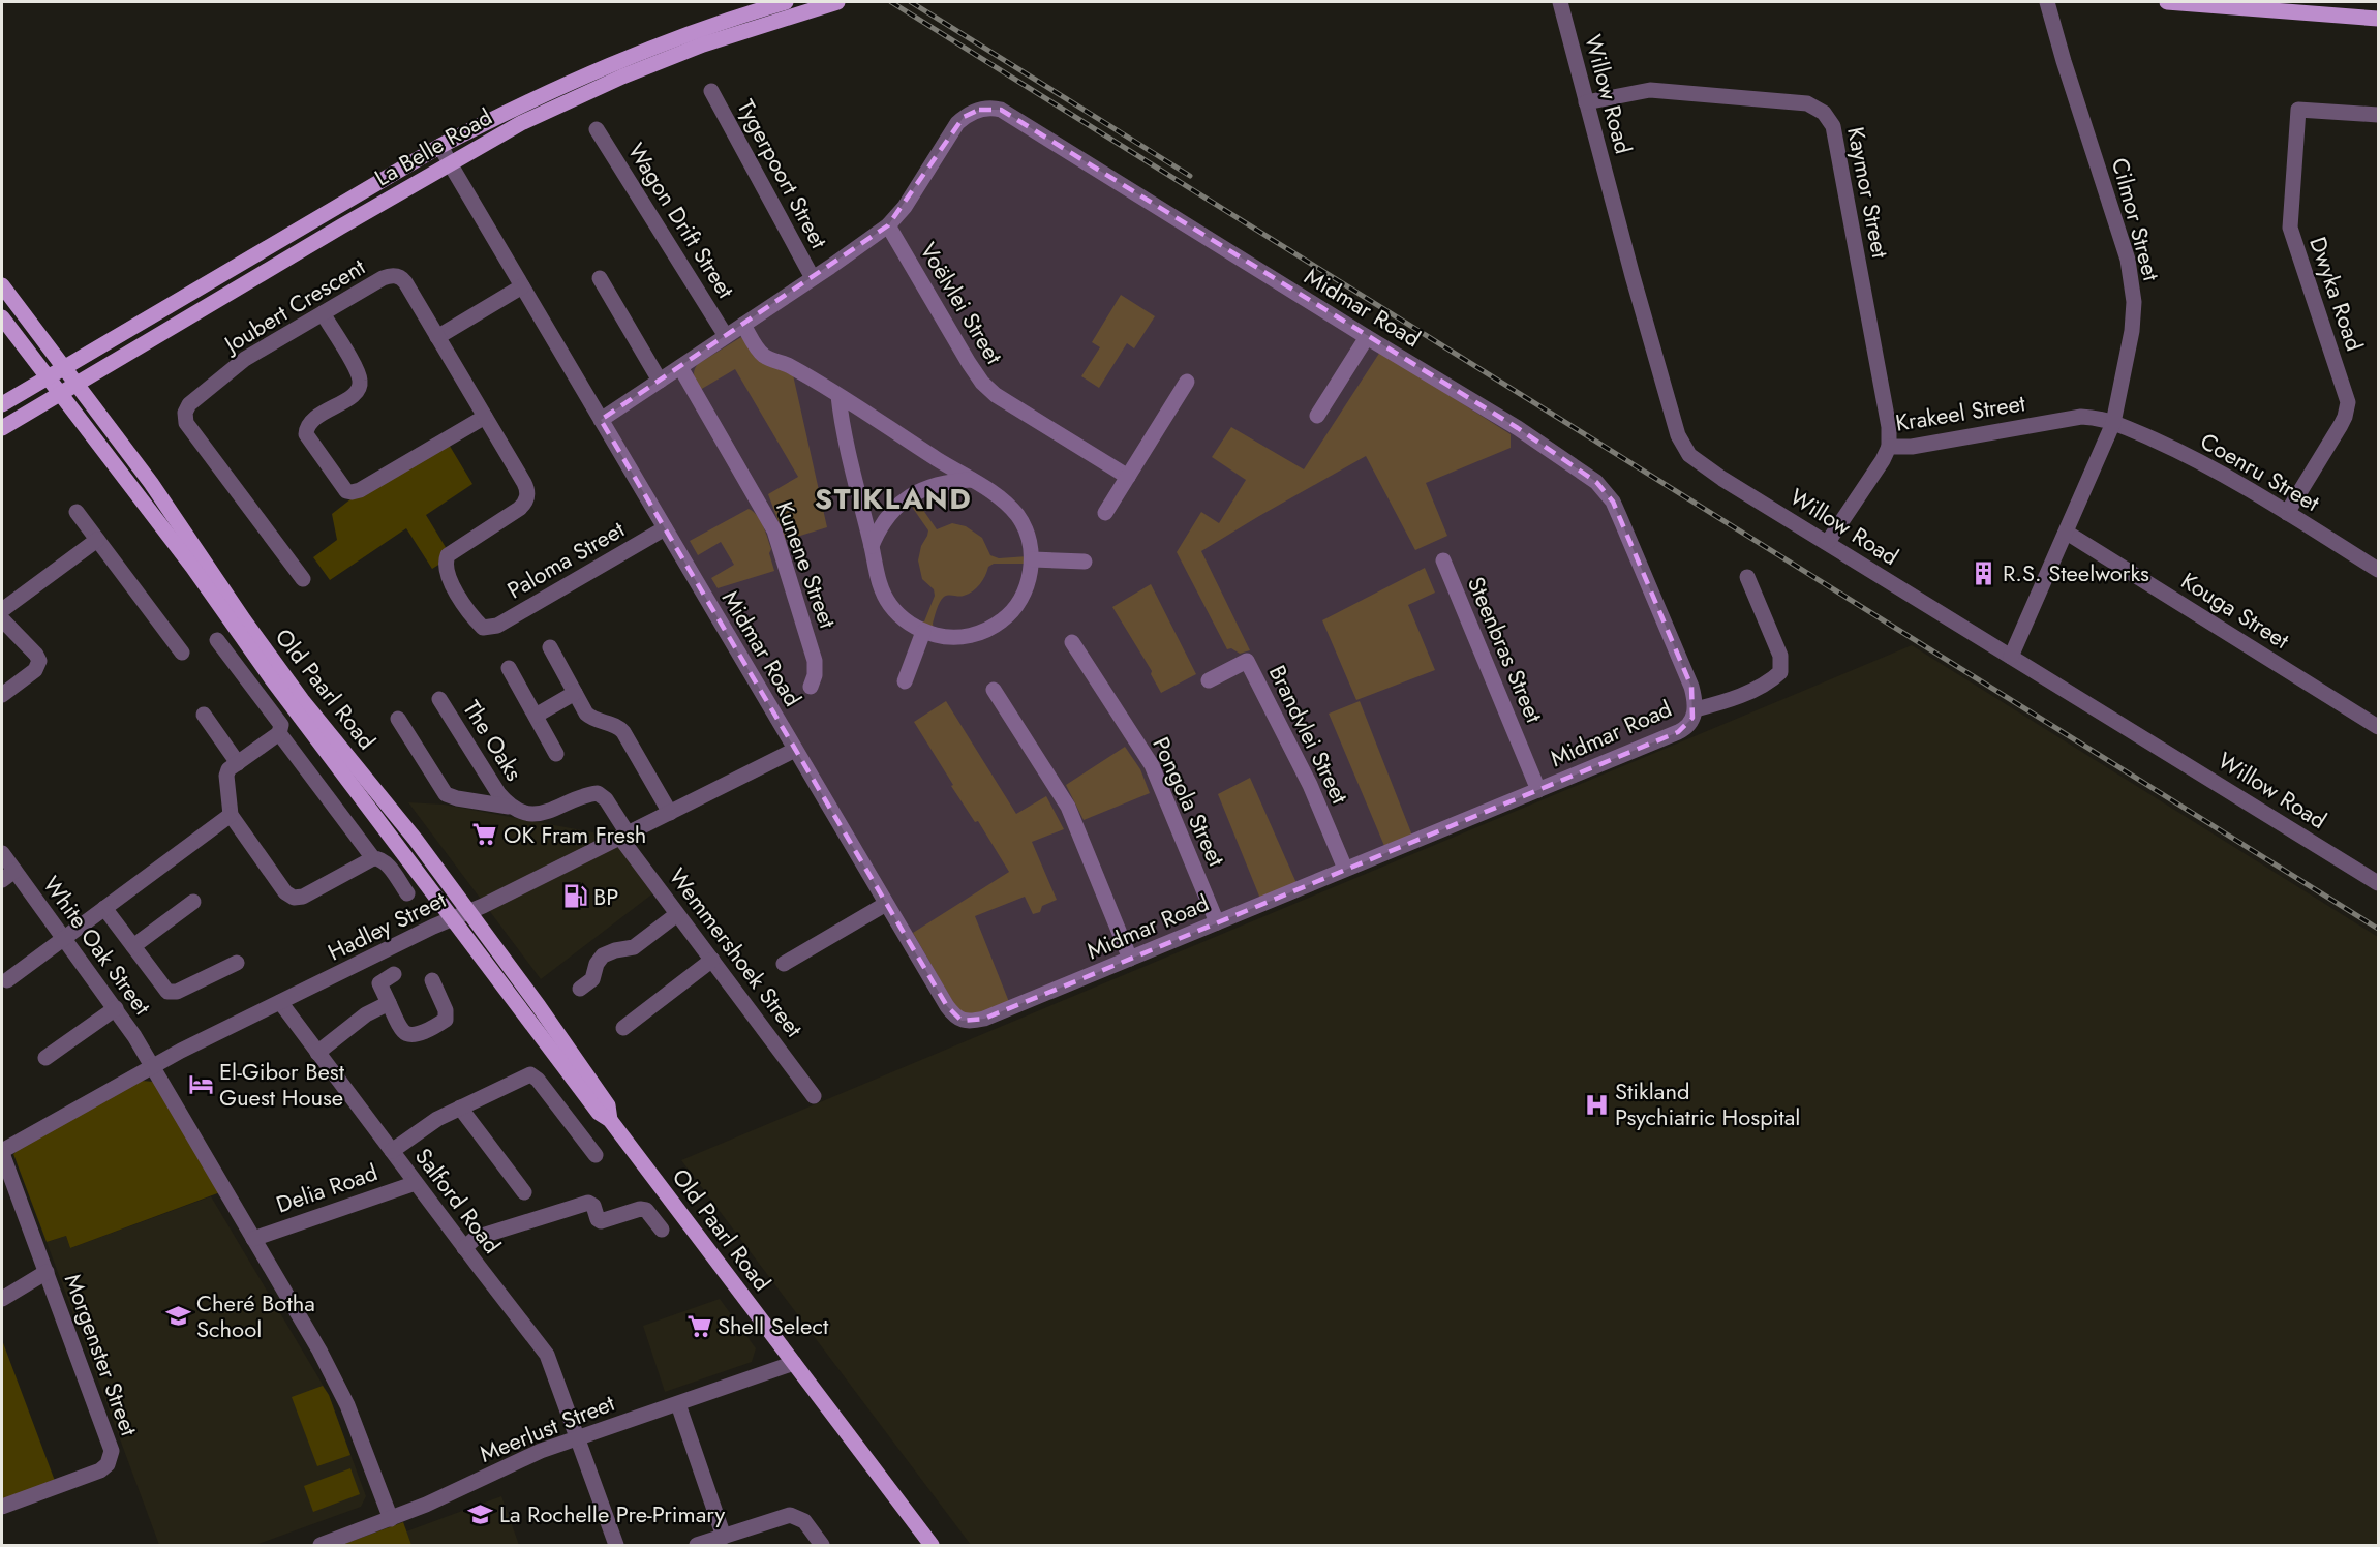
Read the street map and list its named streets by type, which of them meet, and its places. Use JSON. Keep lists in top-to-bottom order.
{
  "streets": {
    "main road": ["La Belle Road", "Old Paarl Road"],
    "street": [
      "Willow Road",
      "Tygerpoort Street",
      "Kaymor Street",
      "Cilmor Street",
      "Wagon Drift Street",
      "Dwyka Road",
      "Voëlvlei Street",
      "Joubert Crescent",
      "Midmar Road",
      "Krakeel Street",
      "Coenru Street",
      "Paloma Street",
      "Kunene Street",
      "Kouga Street",
      "Steenbras Street",
      "Brandvlei Street",
      "The Oaks",
      "Pongola Street",
      "Hadley Street",
      "White Oak Street",
      "Wemmershoek Street",
      "Delia Road",
      "Salford Road",
      "Morgenster Street",
      "Meerlust Street"
    ]
  },
  "crossings": [
    ["Willow Road", "Kaymor Street"],
    ["Willow Road", "Cilmor Street"],
    ["Willow Road", "Krakeel Street"],
    ["La Belle Road", "Midmar Road"],
    ["La Belle Road", "Old Paarl Road"],
    ["Tygerpoort Street", "Midmar Road"],
    ["Kaymor Street", "Krakeel Street"],
    ["Cilmor Street", "Krakeel Street"],
    ["Cilmor Street", "Coenru Street"],
    ["Cilmor Street", "Kouga Street"],
    ["Wagon Drift Street", "Midmar Road"],
    ["Dwyka Road", "Coenru Street"],
    ["Voëlvlei Street", "Midmar Road"],
    ["Joubert Crescent", "Paloma Street"],
    ["Midmar Road", "Paloma Street"],
    ["Midmar Road", "Kunene Street"],
    ["Midmar Road", "Steenbras Street"],
    ["Midmar Road", "Brandvlei Street"],
    ["Midmar Road", "Pongola Street"],
    ["Midmar Road", "Hadley Street"],
    ["Krakeel Street", "Coenru Street"],
    ["Old Paarl Road", "Hadley Street"],
    ["Old Paarl Road", "Meerlust Street"],
    ["The Oaks", "Hadley Street"],
    ["The Oaks", "Wemmershoek Street"],
    ["Hadley Street", "White Oak Street"],
    ["Hadley Street", "Wemmershoek Street"],
    ["Hadley Street", "Salford Road"],
    ["Hadley Street", "Morgenster Street"],
    ["White Oak Street", "Delia Road"],
    ["White Oak Street", "Meerlust Street"],
    ["Delia Road", "Salford Road"],
    ["Salford Road", "Meerlust Street"]
  ],
  "districts": ["STIKLAND"],
  "places": {
    "building": ["R.S. Steelworks"],
    "supermarket": ["OK Fram Fresh", "Shell Select"],
    "fuel station": ["BP"],
    "hotel": ["El-Gibor Best Guest House"],
    "hospital": ["Stikland Psychiatric Hospital"],
    "school or university": ["Cheré Botha School", "La Rochelle Pre-Primary"]
  }
}
